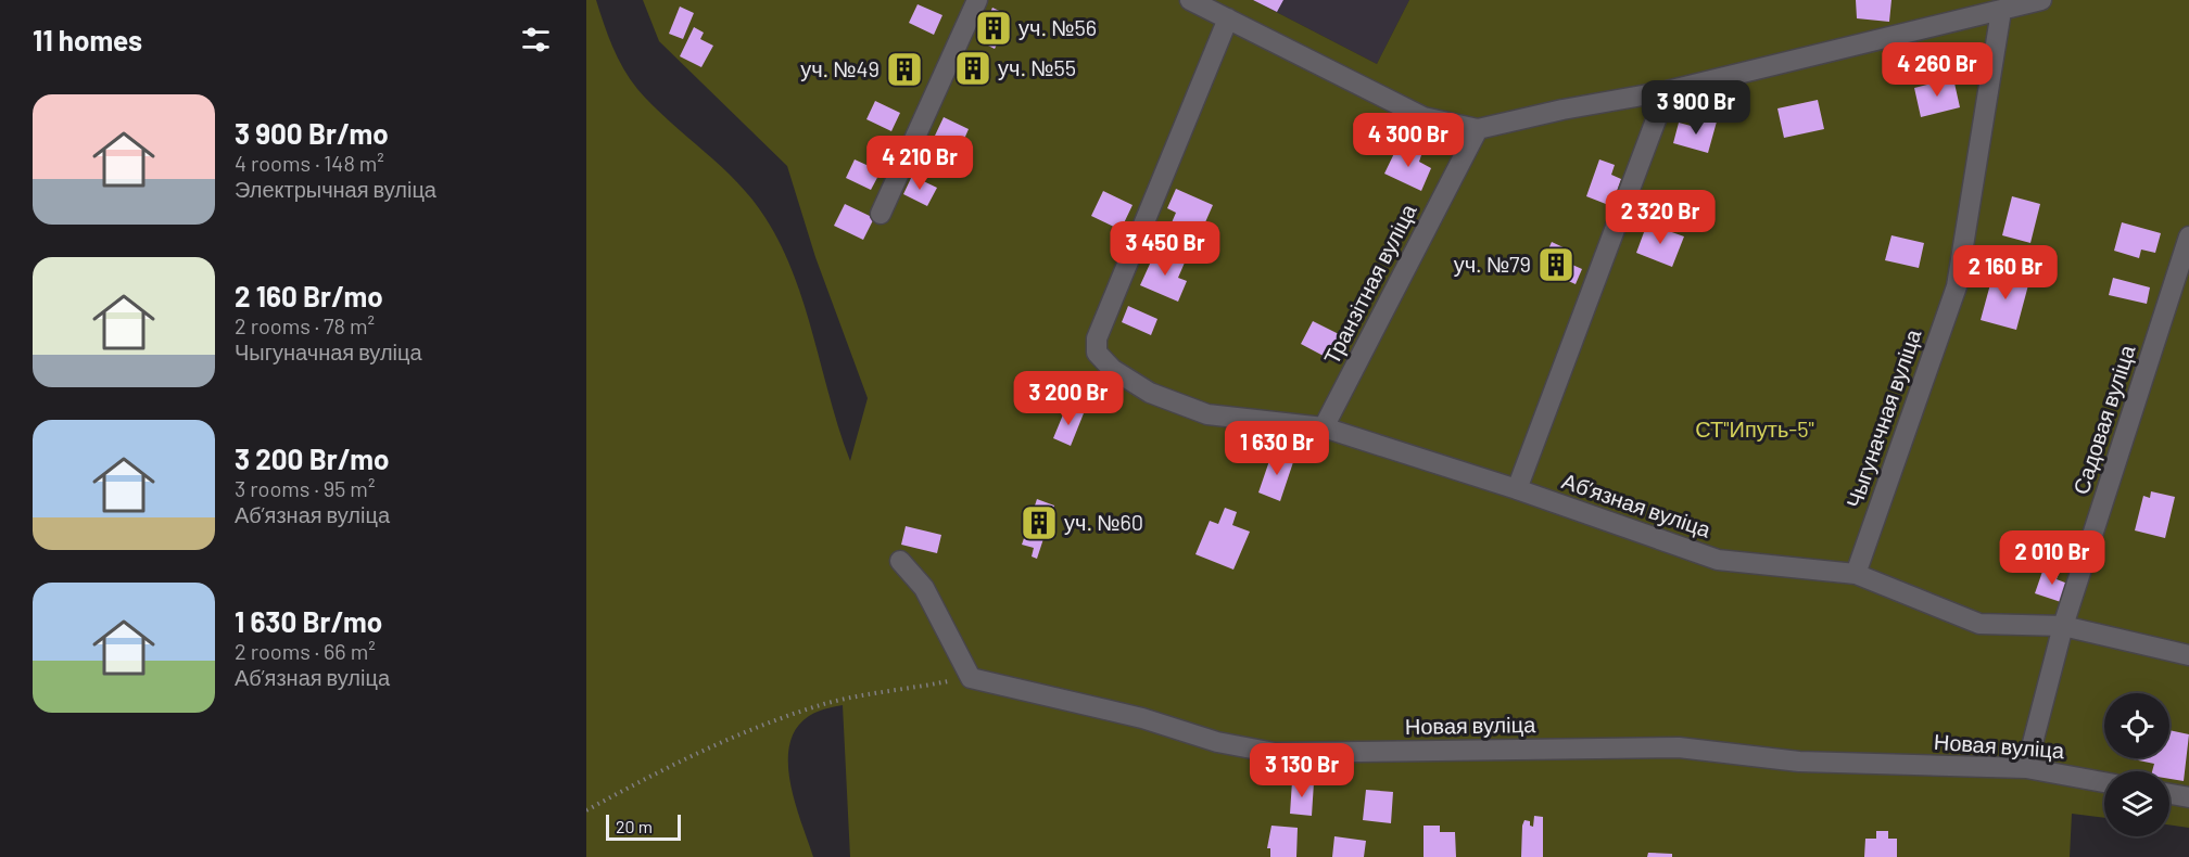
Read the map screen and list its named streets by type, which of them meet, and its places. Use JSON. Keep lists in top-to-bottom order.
{
  "streets": {
    "street": [
      "Транзітная вуліца",
      "Чыгуначная вуліца",
      "Садовая вуліца",
      "Абʼязная вуліца",
      "Новая вуліца"
    ]
  },
  "crossings": [
    ["Транзітная вуліца", "Абʼязная вуліца"],
    ["Чыгуначная вуліца", "Абʼязная вуліца"],
    ["Садовая вуліца", "Абʼязная вуліца"],
    ["Садовая вуліца", "Новая вуліца"]
  ],
  "parks": ["СТ\"Ипуть-5\""],
  "places": {
    "building": [
      "уч. №56",
      "уч. №55",
      "уч. №49",
      "уч. №79",
      "уч. №60"
    ]
  },
  "scale_bar": "20 m",
  "page": {
    "heading": "11 homes",
    "price": [
      "4 260 Br",
      "3 900 Br",
      "4 300 Br",
      "4 210 Br",
      "2 320 Br",
      "3 450 Br",
      "2 160 Br",
      "3 200 Br",
      "1 630 Br",
      "2 010 Br",
      "3 130 Br"
    ],
    "list": [
      {
        "name": "3 900 Br/mo",
        "note": "4 rooms · 148 m² · Электрычная вуліца"
      },
      {
        "name": "2 160 Br/mo",
        "note": "2 rooms · 78 m² · Чыгуначная вуліца"
      },
      {
        "name": "3 200 Br/mo",
        "note": "3 rooms · 95 m² · Абʼязная вуліца"
      },
      {
        "name": "1 630 Br/mo",
        "note": "2 rooms · 66 m² · Абʼязная вуліца"
      }
    ],
    "scale": "20 m"
  }
}
